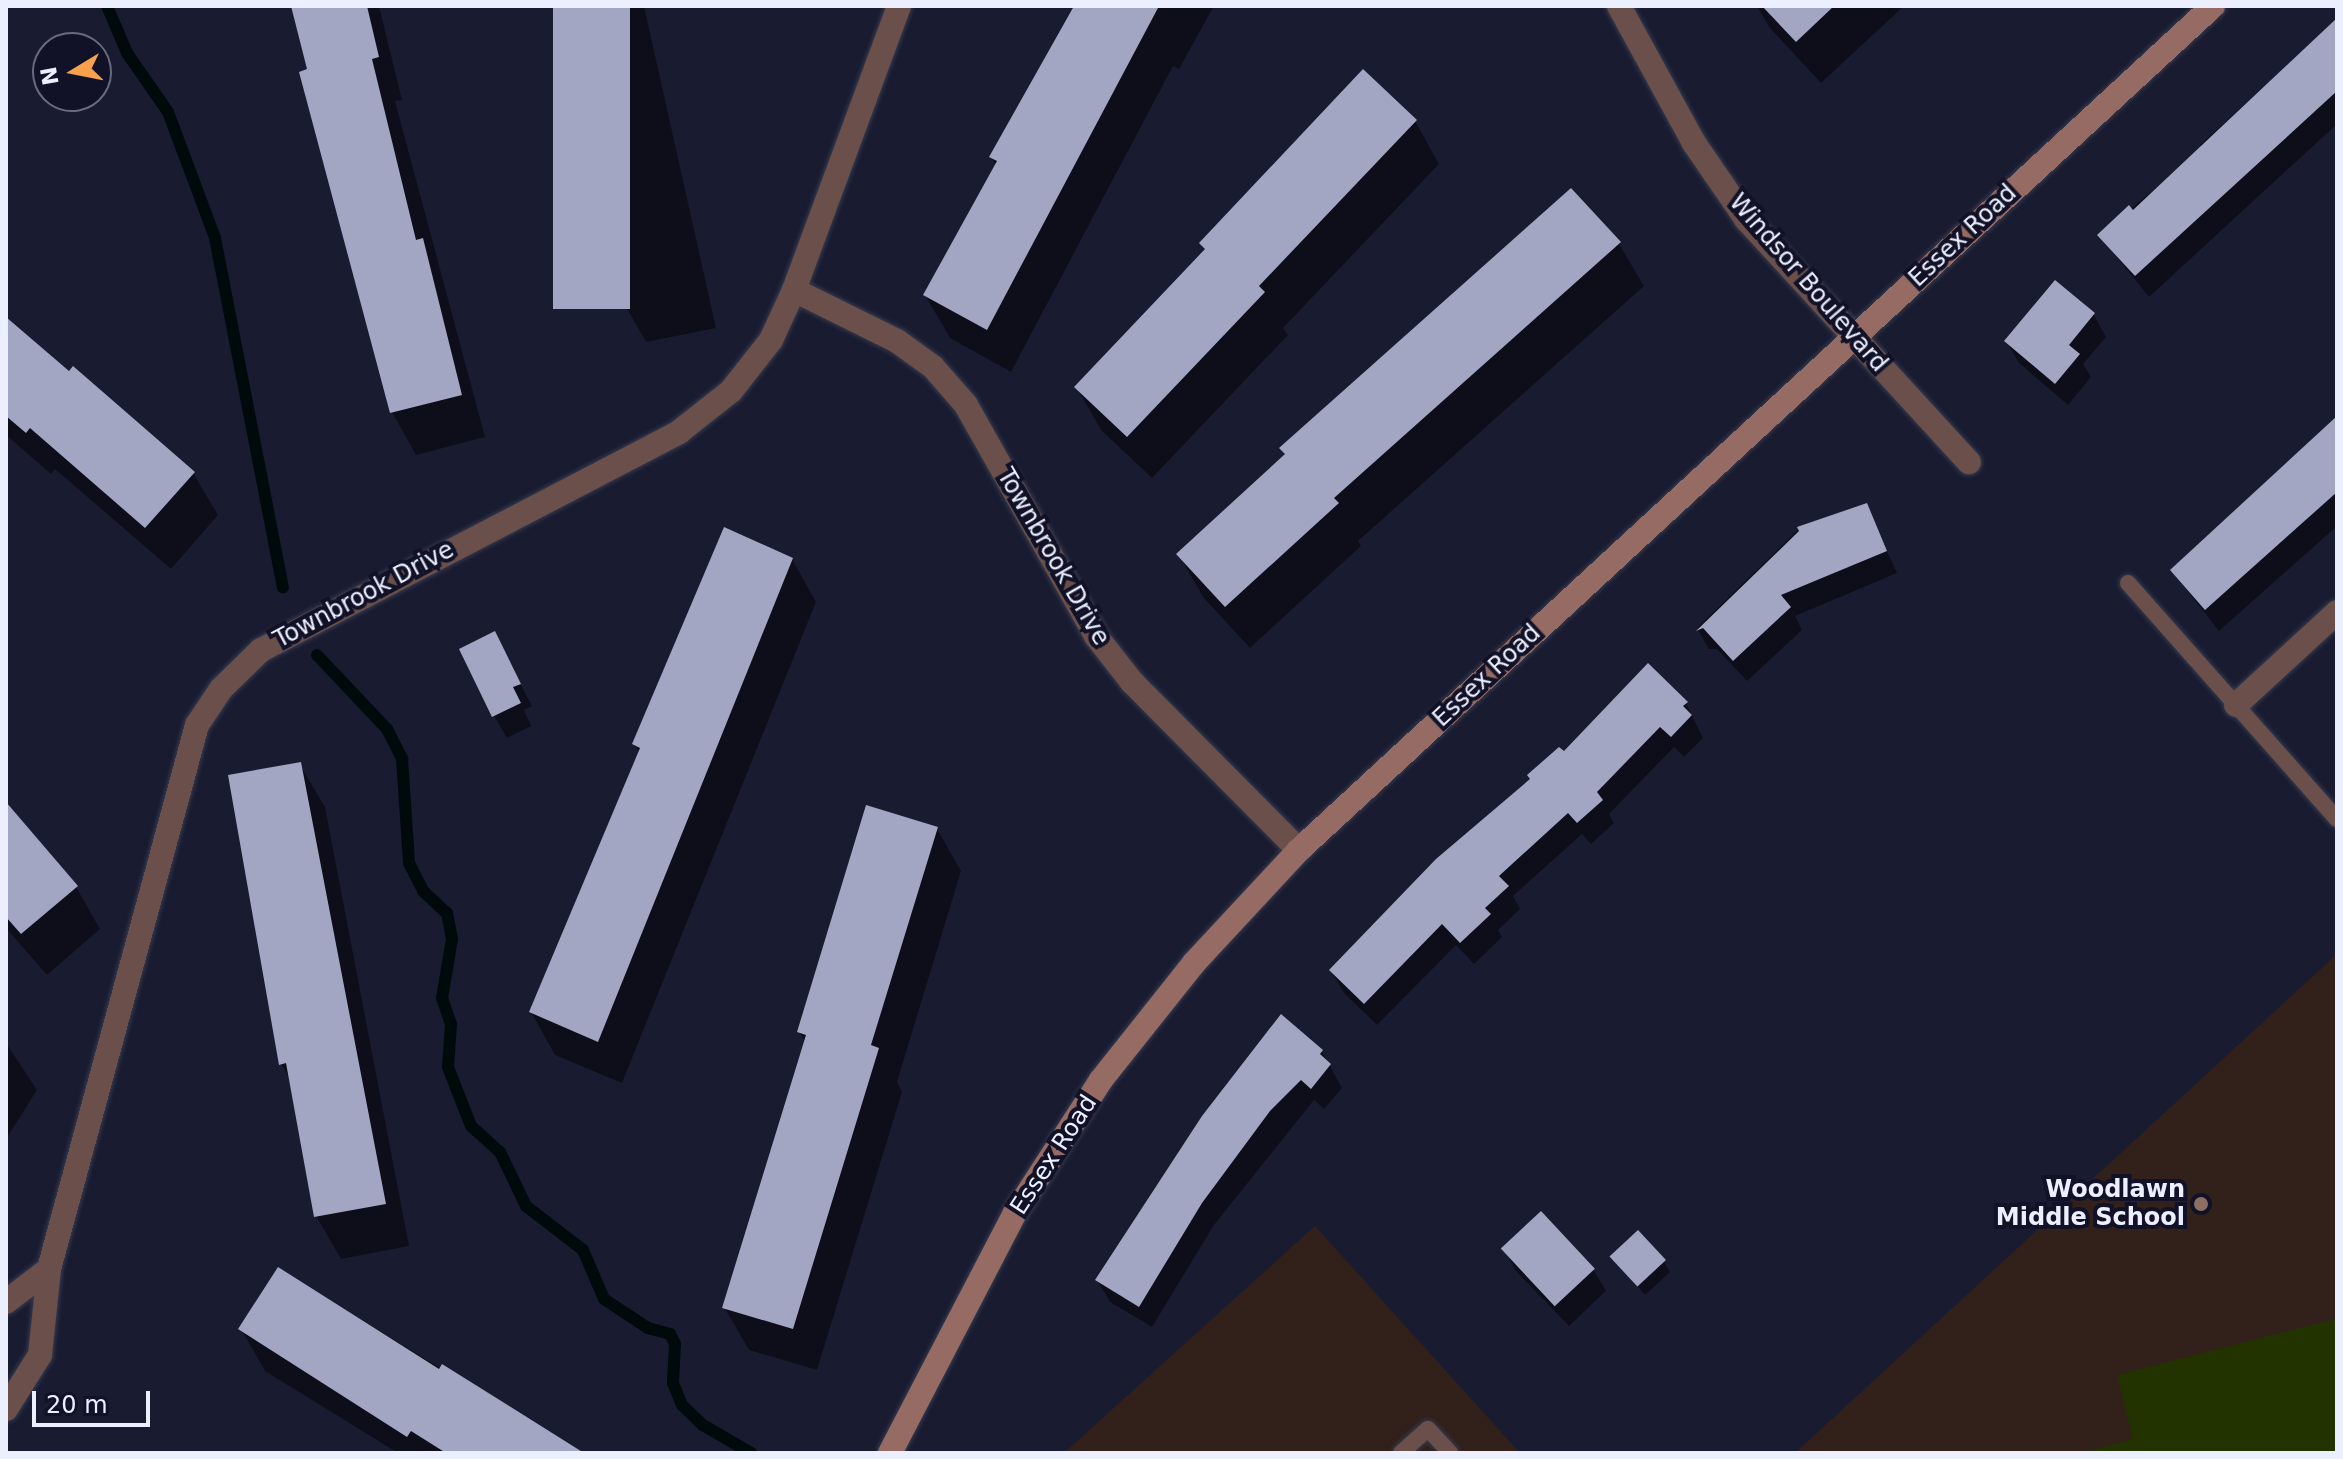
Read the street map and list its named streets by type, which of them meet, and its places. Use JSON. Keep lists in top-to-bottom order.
{
  "streets": {
    "street": ["Essex Road", "Windsor Boulevard", "Townbrook Drive"]
  },
  "crossings": [
    ["Essex Road", "Windsor Boulevard"],
    ["Essex Road", "Townbrook Drive"]
  ],
  "places": ["Woodlawn Middle School"],
  "scale_bar": "20 m",
  "north": "left"
}
